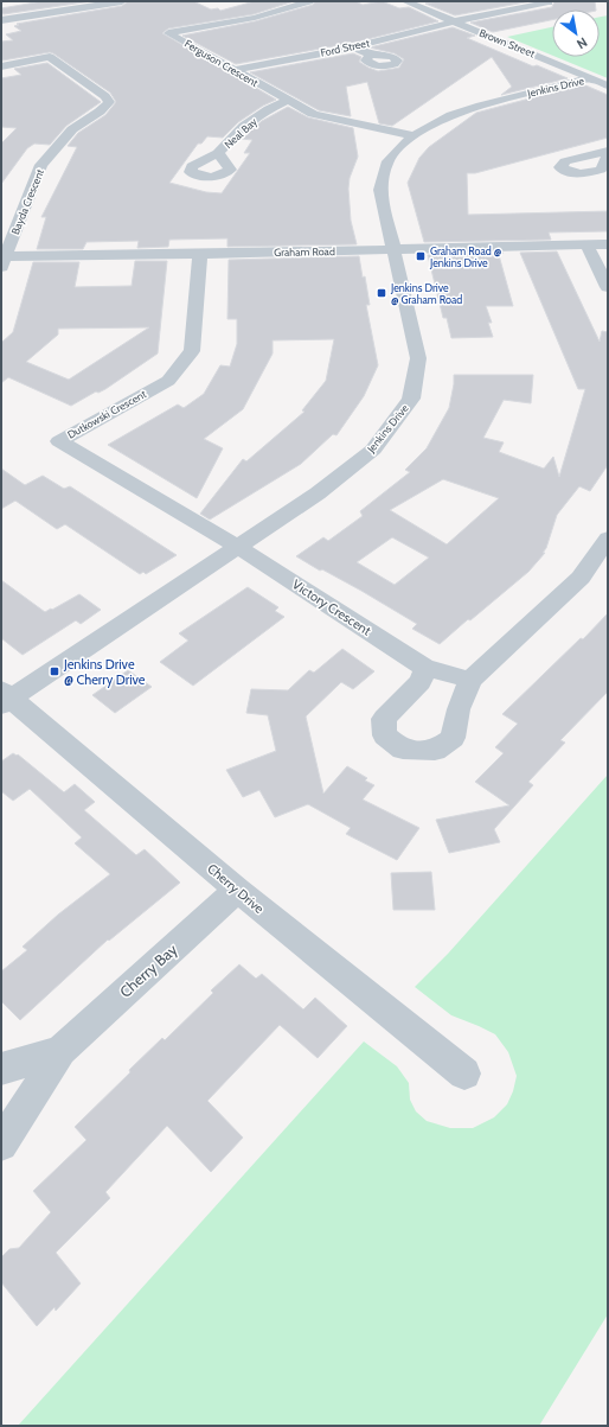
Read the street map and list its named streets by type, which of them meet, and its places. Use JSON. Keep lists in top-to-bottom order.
{
  "streets": {
    "street": [
      "Brown Street",
      "Ford Street",
      "Ferguson Crescent",
      "Jenkins Drive",
      "Neal Bay",
      "Bayda Crescent",
      "Graham Road",
      "Dutkowski Crescent",
      "Victory Crescent",
      "Cherry Drive",
      "Cherry Bay"
    ]
  },
  "crossings": [
    ["Brown Street", "Ford Street"],
    ["Brown Street", "Jenkins Drive"],
    ["Ford Street", "Ferguson Crescent"],
    ["Ferguson Crescent", "Jenkins Drive"],
    ["Ferguson Crescent", "Neal Bay"],
    ["Jenkins Drive", "Graham Road"],
    ["Jenkins Drive", "Dutkowski Crescent"],
    ["Jenkins Drive", "Victory Crescent"],
    ["Jenkins Drive", "Cherry Drive"],
    ["Bayda Crescent", "Graham Road"],
    ["Graham Road", "Dutkowski Crescent"],
    ["Dutkowski Crescent", "Victory Crescent"],
    ["Cherry Drive", "Cherry Bay"]
  ],
  "places": {
    "transit": ["Graham Road @ Jenkins Drive", "Jenkins Drive @ Graham Road", "Jenkins Drive @ Cherry Drive"]
  },
  "north": "bottom right"
}
